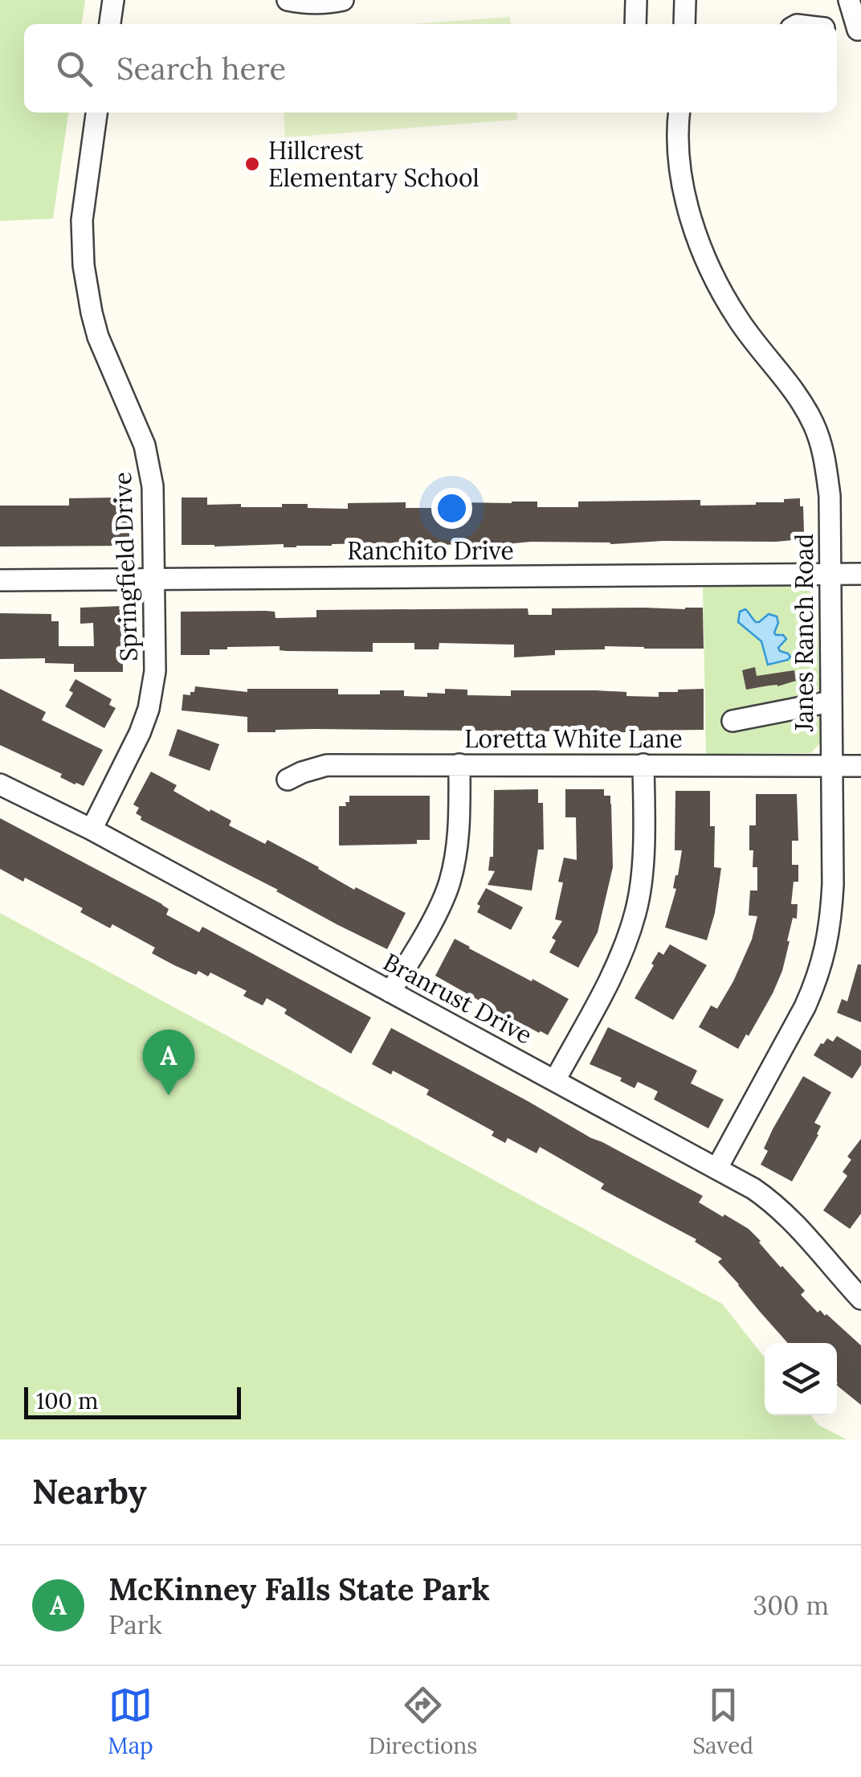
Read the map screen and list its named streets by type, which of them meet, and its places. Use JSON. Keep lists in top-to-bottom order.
{
  "streets": {
    "street": [
      "Ranchito Drive",
      "Springfield Drive",
      "Janes Ranch Road",
      "Loretta White Lane",
      "Branrust Drive"
    ]
  },
  "crossings": [
    ["Ranchito Drive", "Springfield Drive"],
    ["Ranchito Drive", "Janes Ranch Road"],
    ["Springfield Drive", "Branrust Drive"],
    ["Janes Ranch Road", "Loretta White Lane"],
    ["Janes Ranch Road", "Branrust Drive"]
  ],
  "places": ["Hillcrest Elementary School"],
  "scale_bar": "100 m",
  "page": {
    "search": "Search here",
    "pins": "A",
    "scale": "100 m",
    "heading": "Nearby",
    "list": [
      {
        "mark": "A",
        "name": "McKinney Falls State Park",
        "note": "Park",
        "value": "300 m"
      }
    ],
    "nav": ["Map", "Directions", "Saved"]
  }
}
